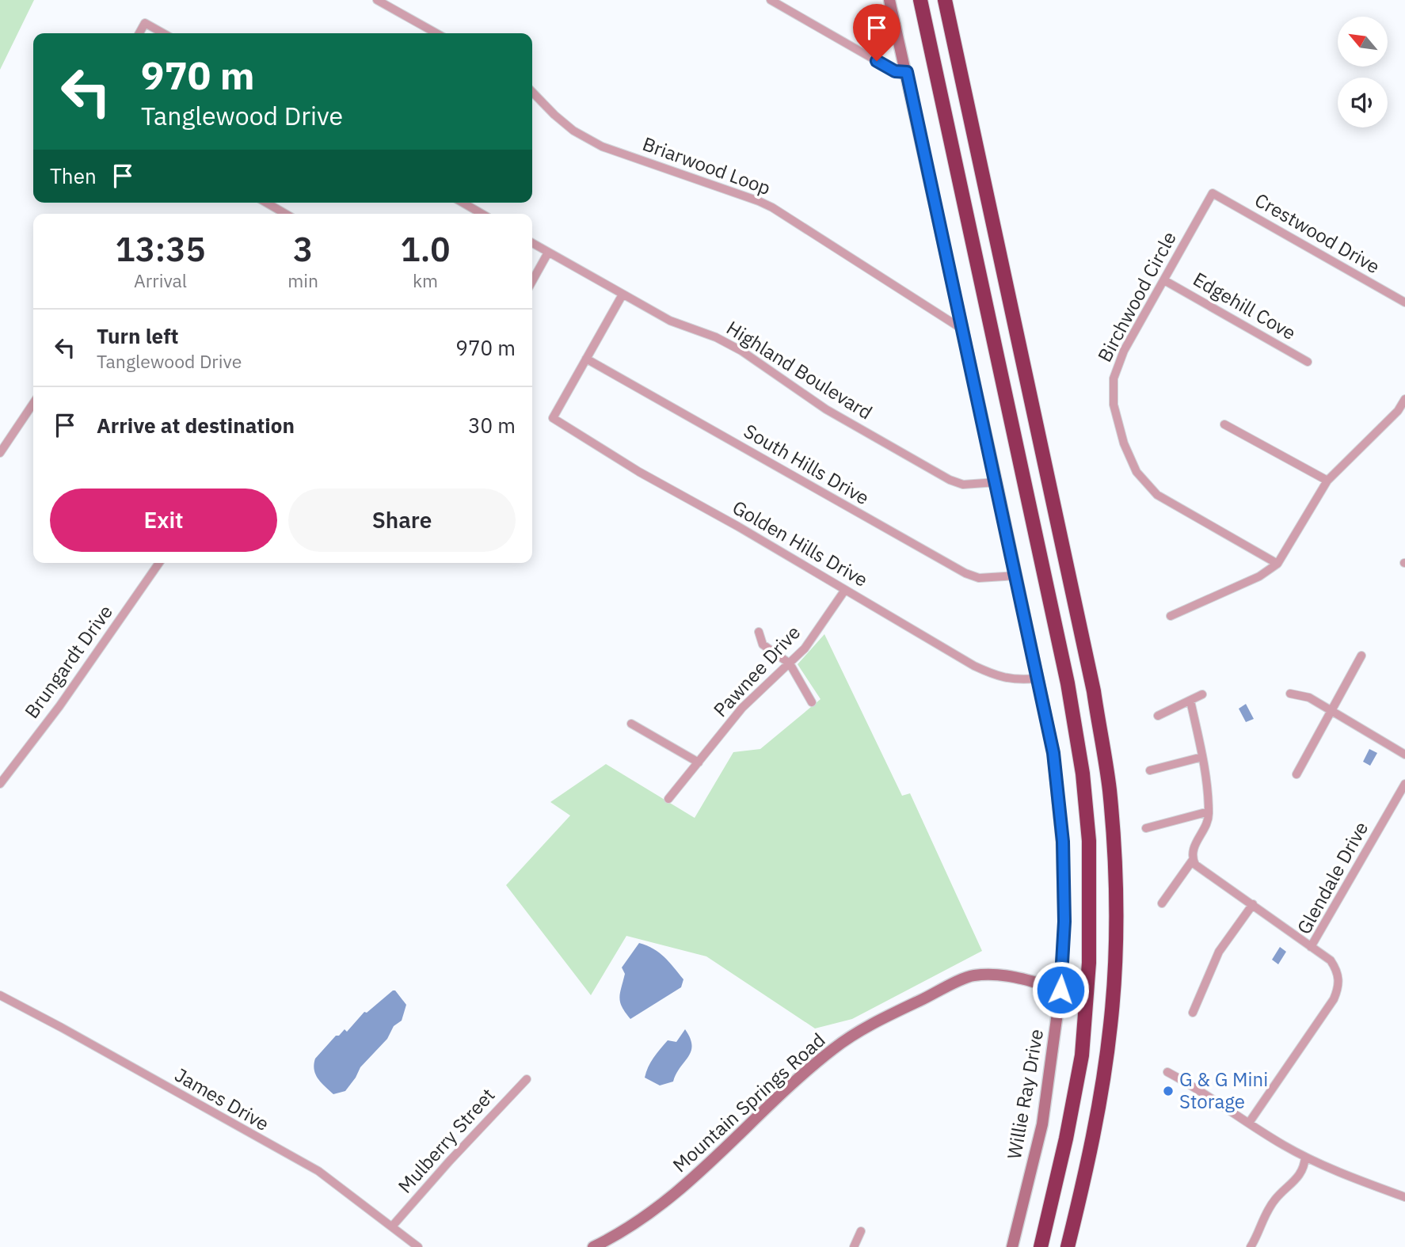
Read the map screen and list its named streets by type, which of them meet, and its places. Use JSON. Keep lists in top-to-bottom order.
{
  "streets": {
    "street": [
      "Briarwood Loop",
      "Crestwood Drive",
      "Birchwood Circle",
      "Edgehill Cove",
      "Highland Boulevard",
      "South Hills Drive",
      "Golden Hills Drive",
      "Brungardt Drive",
      "Pawnee Drive",
      "Glendale Drive",
      "Willie Ray Drive",
      "James Drive",
      "Mountain Springs Road",
      "Mulberry Street"
    ]
  },
  "crossings": [
    ["Briarwood Loop", "Willie Ray Drive"],
    ["Crestwood Drive", "Birchwood Circle"],
    ["Birchwood Circle", "Edgehill Cove"],
    ["Highland Boulevard", "Willie Ray Drive"],
    ["South Hills Drive", "Golden Hills Drive"],
    ["South Hills Drive", "Willie Ray Drive"],
    ["Golden Hills Drive", "Pawnee Drive"],
    ["Golden Hills Drive", "Willie Ray Drive"],
    ["Willie Ray Drive", "Mountain Springs Road"],
    ["James Drive", "Mulberry Street"]
  ],
  "places": ["G & G Mini Storage"],
  "north": "top left",
  "page": {
    "turn": ["970 m", "Tanglewood Drive"],
    "then": "Then",
    "eta": [
      "13:35",
      "Arrival",
      "3",
      "min",
      "1.0",
      "km"
    ],
    "list": [
      {
        "name": "Turn left",
        "note": "Tanglewood Drive",
        "value": "970 m"
      },
      {
        "name": "Arrive at destination",
        "value": "30 m"
      }
    ],
    "buttons": ["Exit", "Share"]
  }
}
